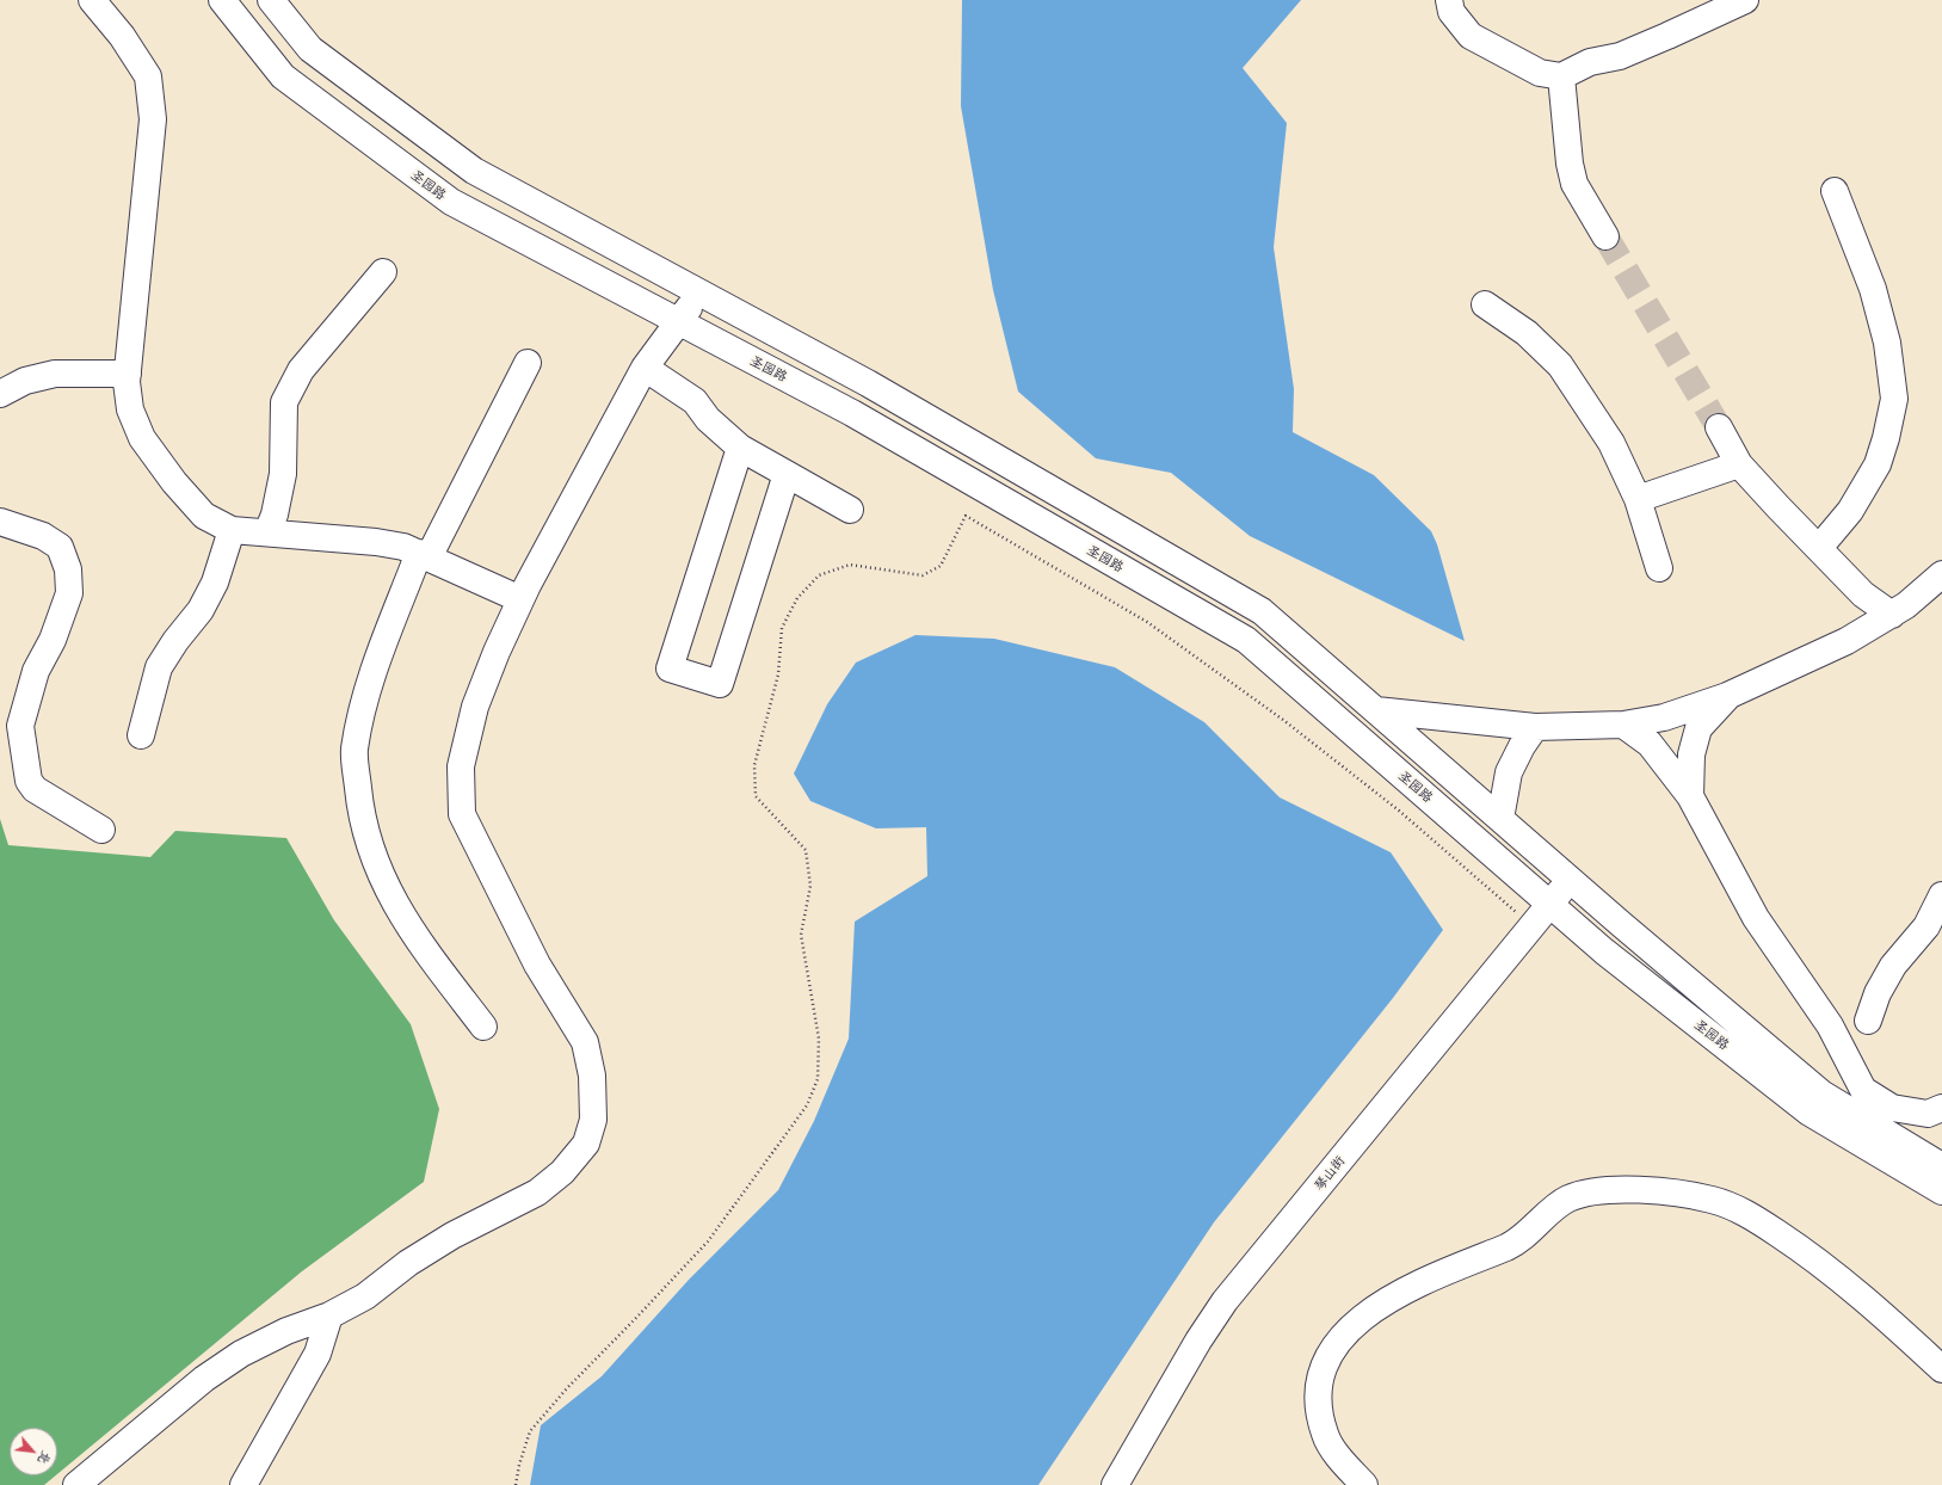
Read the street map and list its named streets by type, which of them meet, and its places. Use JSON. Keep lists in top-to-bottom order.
{
  "streets": {
    "street": ["圣园路", "琴山街"]
  },
  "crossings": [
    ["圣园路", "琴山街"]
  ],
  "north": "bottom right"
}
